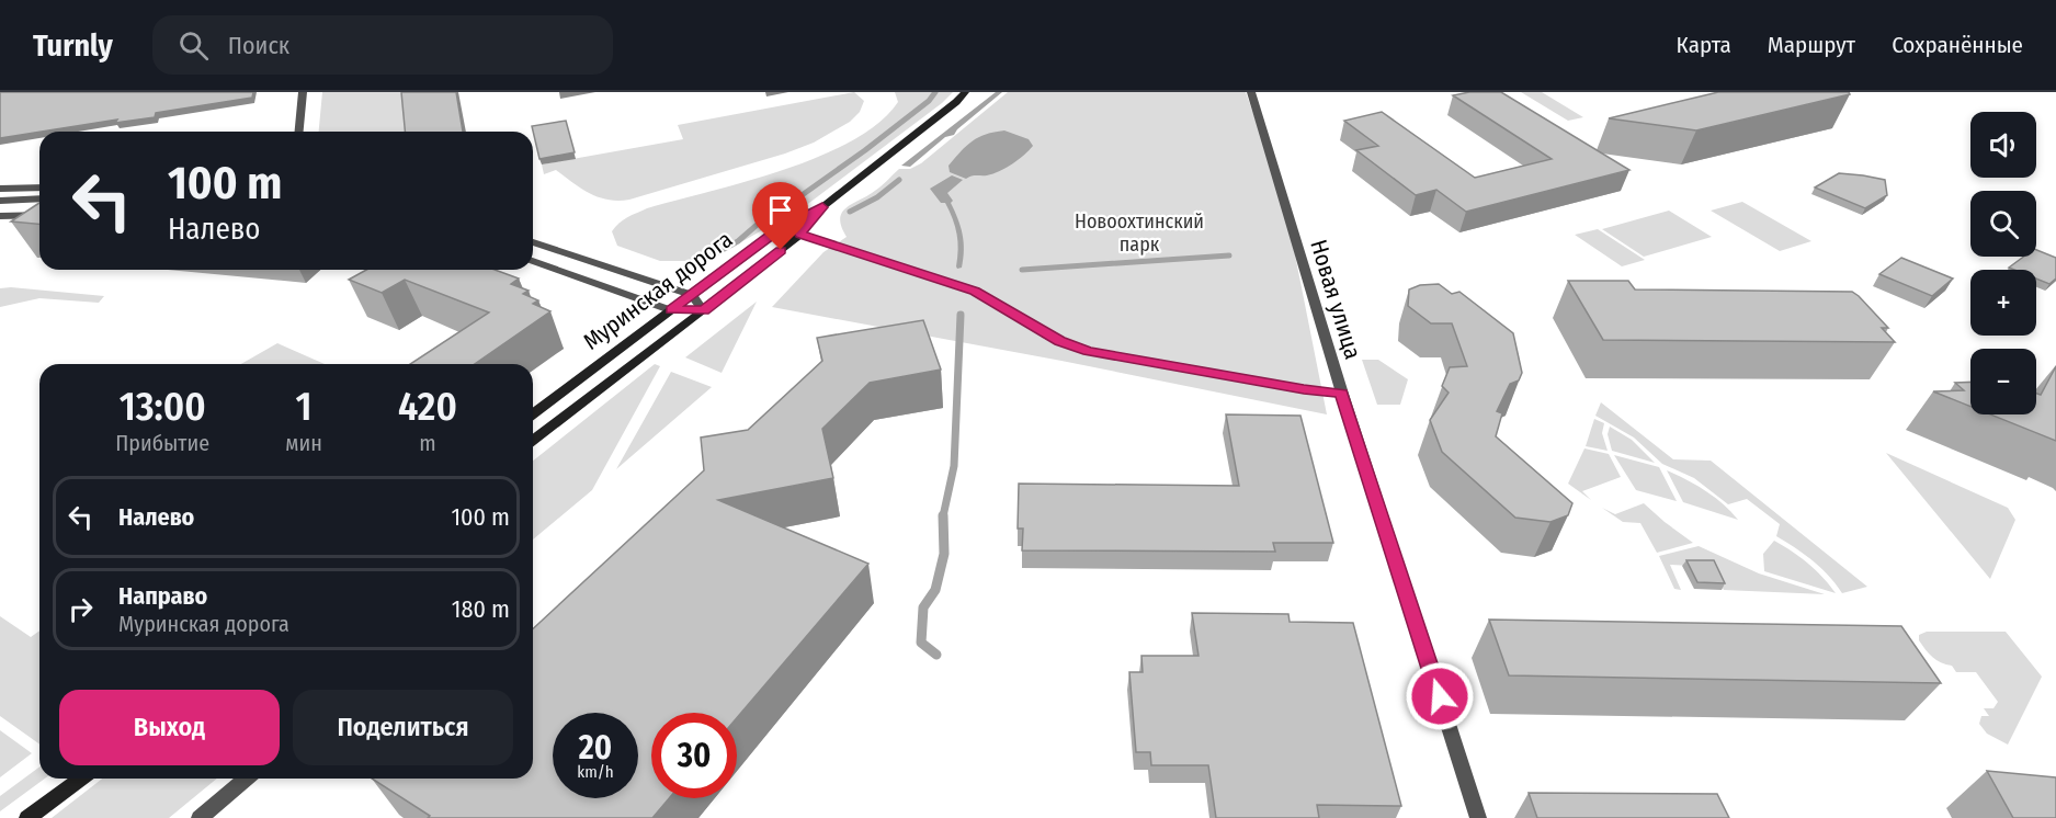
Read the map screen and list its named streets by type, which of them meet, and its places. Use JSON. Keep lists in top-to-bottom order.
{
  "streets": {
    "street": ["Муринская дорога", "Новая улица"]
  },
  "parks": ["Новоохтинский парк"],
  "page": {
    "header": "Turnly",
    "search": "Поиск",
    "nav": ["Карта", "Маршрут", "Сохранённые"],
    "map_buttons": ["+", "−"],
    "turn": ["100 m", "Налево"],
    "eta": [
      "13:00",
      "Прибытие",
      "1",
      "мин",
      "420",
      "m"
    ],
    "list": [
      {
        "name": "Налево",
        "value": "100 m"
      },
      {
        "name": "Направо",
        "note": "Муринская дорога",
        "value": "180 m"
      }
    ],
    "buttons": ["Выход", "Поделиться"],
    "speed": "20 km/h",
    "limit": "30"
  }
}
